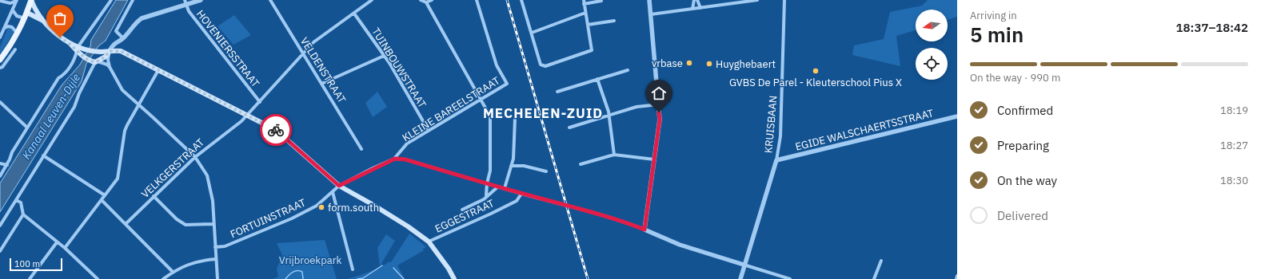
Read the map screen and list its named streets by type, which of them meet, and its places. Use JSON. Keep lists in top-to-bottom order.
{
  "streets": {
    "street": [
      "HOVENIERSSTRAAT",
      "TUINBOUWSTRAAT",
      "VELDENSTRAAT",
      "KLEINE BAREELSTRAAT",
      "KRUISBAAN",
      "EGIDE WALSCHAERTSSTRAAT",
      "VELKGERSTRAAT",
      "EGGESTRAAT",
      "FORTUINSTRAAT"
    ]
  },
  "crossings": [
    ["HOVENIERSSTRAAT", "VELKGERSTRAAT"],
    ["TUINBOUWSTRAAT", "KLEINE BAREELSTRAAT"],
    ["TUINBOUWSTRAAT", "VELKGERSTRAAT"],
    ["VELDENSTRAAT", "VELKGERSTRAAT"],
    ["KLEINE BAREELSTRAAT", "FORTUINSTRAAT"],
    ["KRUISBAAN", "EGIDE WALSCHAERTSSTRAAT"]
  ],
  "districts": ["MECHELEN-ZUID"],
  "water": ["Kanaal Leuven-Dijle"],
  "parks": ["Vrijbroekpark"],
  "places": [
    "vrbase",
    "Huyghebaert",
    "GVBS De Parel - Kleuterschool Pius X",
    "form.south"
  ],
  "scale_bar": "100 m",
  "north": "left",
  "page": {
    "heading": ["5 min", "Arriving in", "18:37–18:42"],
    "bar": "On the way · 990 m",
    "list": [
      ["Confirmed", "18:19"],
      ["Preparing", "18:27"],
      ["On the way", "18:30"],
      "Delivered"
    ],
    "scale": "100 m"
  }
}
